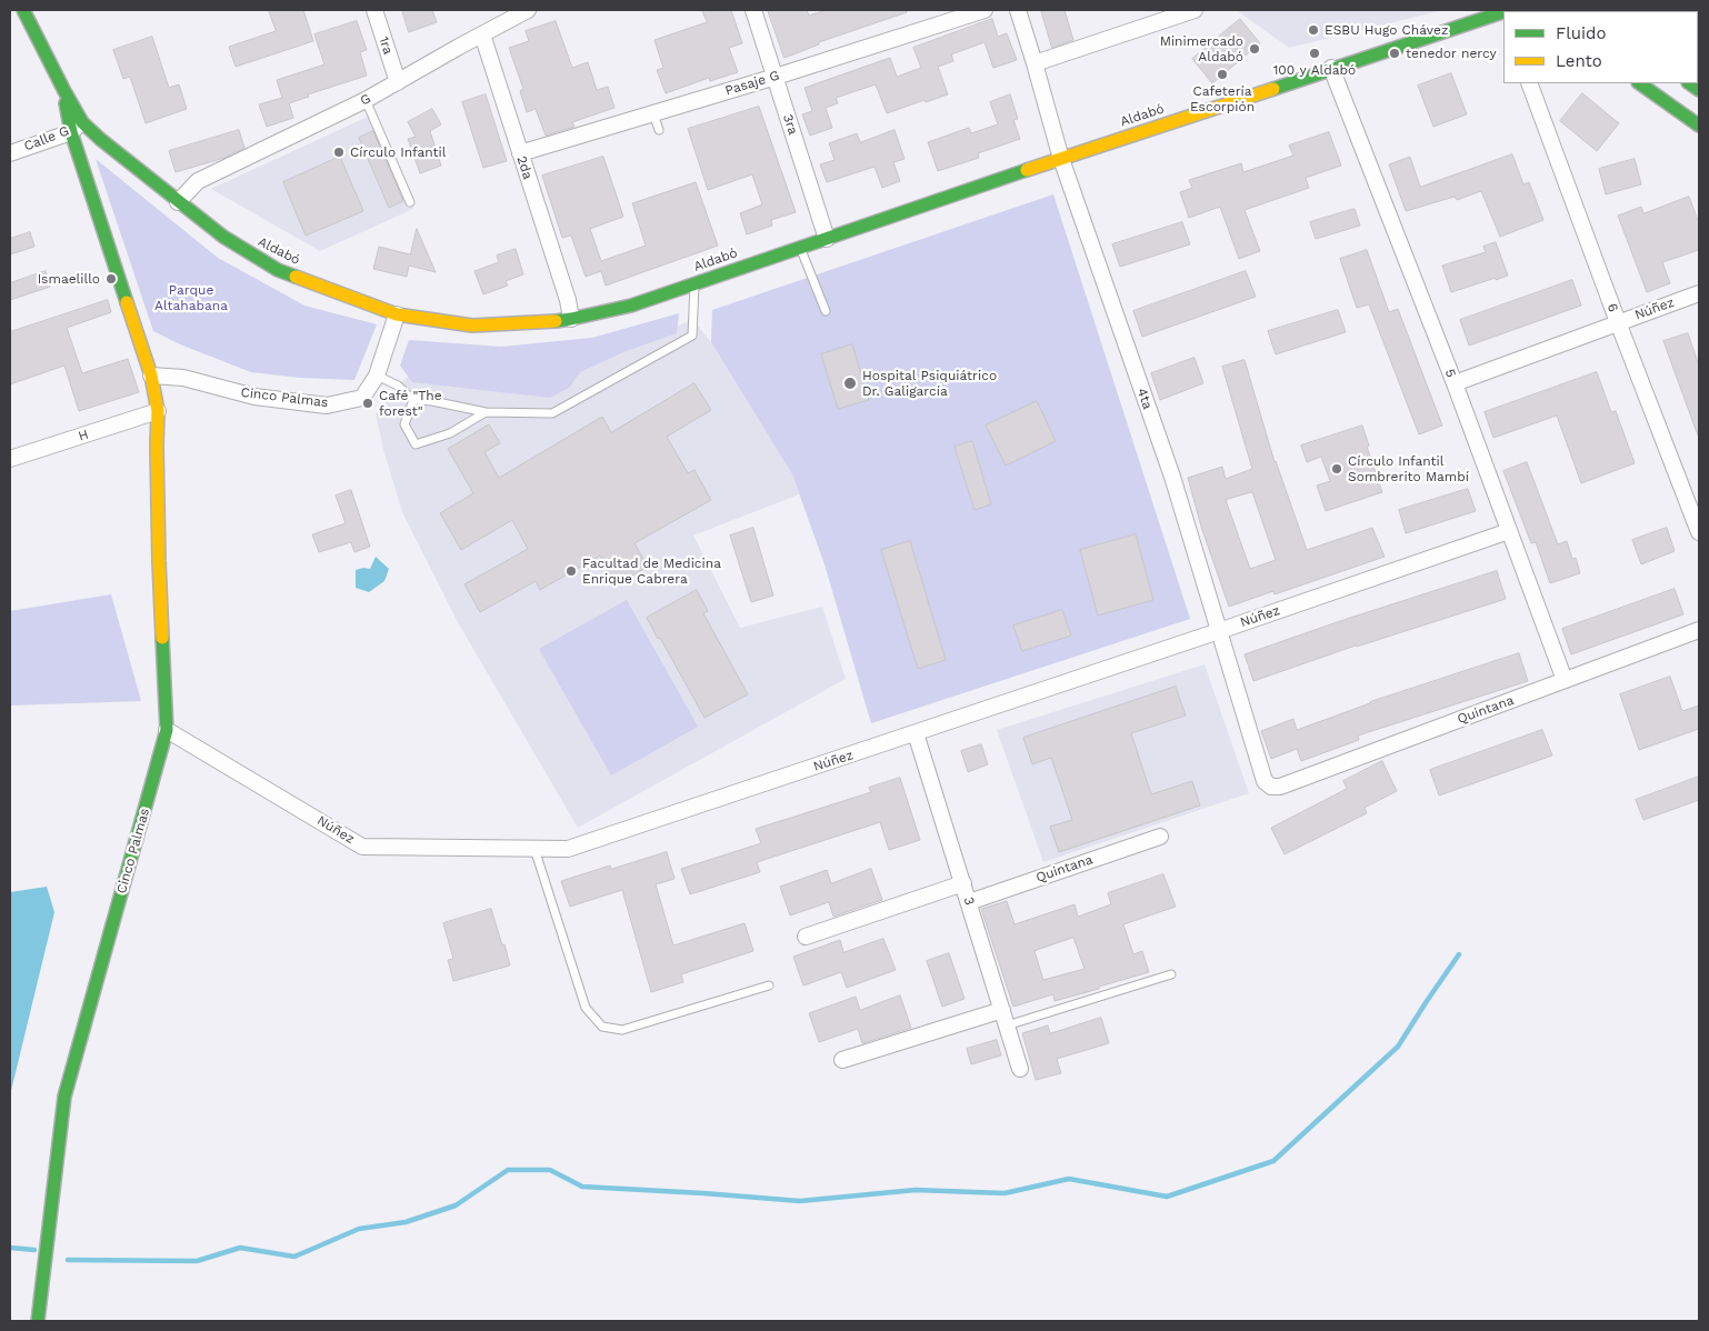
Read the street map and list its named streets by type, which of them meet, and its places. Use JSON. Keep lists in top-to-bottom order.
{
  "streets": {
    "main road": ["Aldabó", "Cinco Palmas"],
    "street": [
      "1ra",
      "Pasaje G",
      "G",
      "3ra",
      "Calle G",
      "2da",
      "6",
      "Núñez",
      "5",
      "4ta",
      "H",
      "Quintana",
      "3"
    ]
  },
  "crossings": [
    ["1ra", "G"],
    ["Pasaje G", "3ra"],
    ["Pasaje G", "2da"],
    ["G", "Aldabó"],
    ["G", "2da"],
    ["Aldabó", "3ra"],
    ["Aldabó", "Calle G"],
    ["Aldabó", "2da"],
    ["Aldabó", "5"],
    ["Aldabó", "Cinco Palmas"],
    ["Aldabó", "4ta"],
    ["Calle G", "Cinco Palmas"],
    ["6", "Núñez"],
    ["Núñez", "5"],
    ["Núñez", "Cinco Palmas"],
    ["Núñez", "4ta"],
    ["Núñez", "3"],
    ["5", "Quintana"],
    ["Cinco Palmas", "H"],
    ["4ta", "Quintana"],
    ["Quintana", "3"]
  ],
  "parks": ["Parque Altahabana"],
  "places": [
    "ESBU Hugo Chávez",
    "Minimercado Aldabó",
    "100 y Aldabó",
    "tenedor nercy",
    "Cafetería Escorpión",
    "Círculo Infantil",
    "Ismaelillo",
    "Hospital Psiquiátrico Dr. Galigarcía",
    "Café \"The forest\"",
    "Círculo Infantil Sombrerito Mambí",
    "Facultad de Medicina Enrique Cabrera"
  ],
  "legend": ["Fluido", "Lento"]
}
